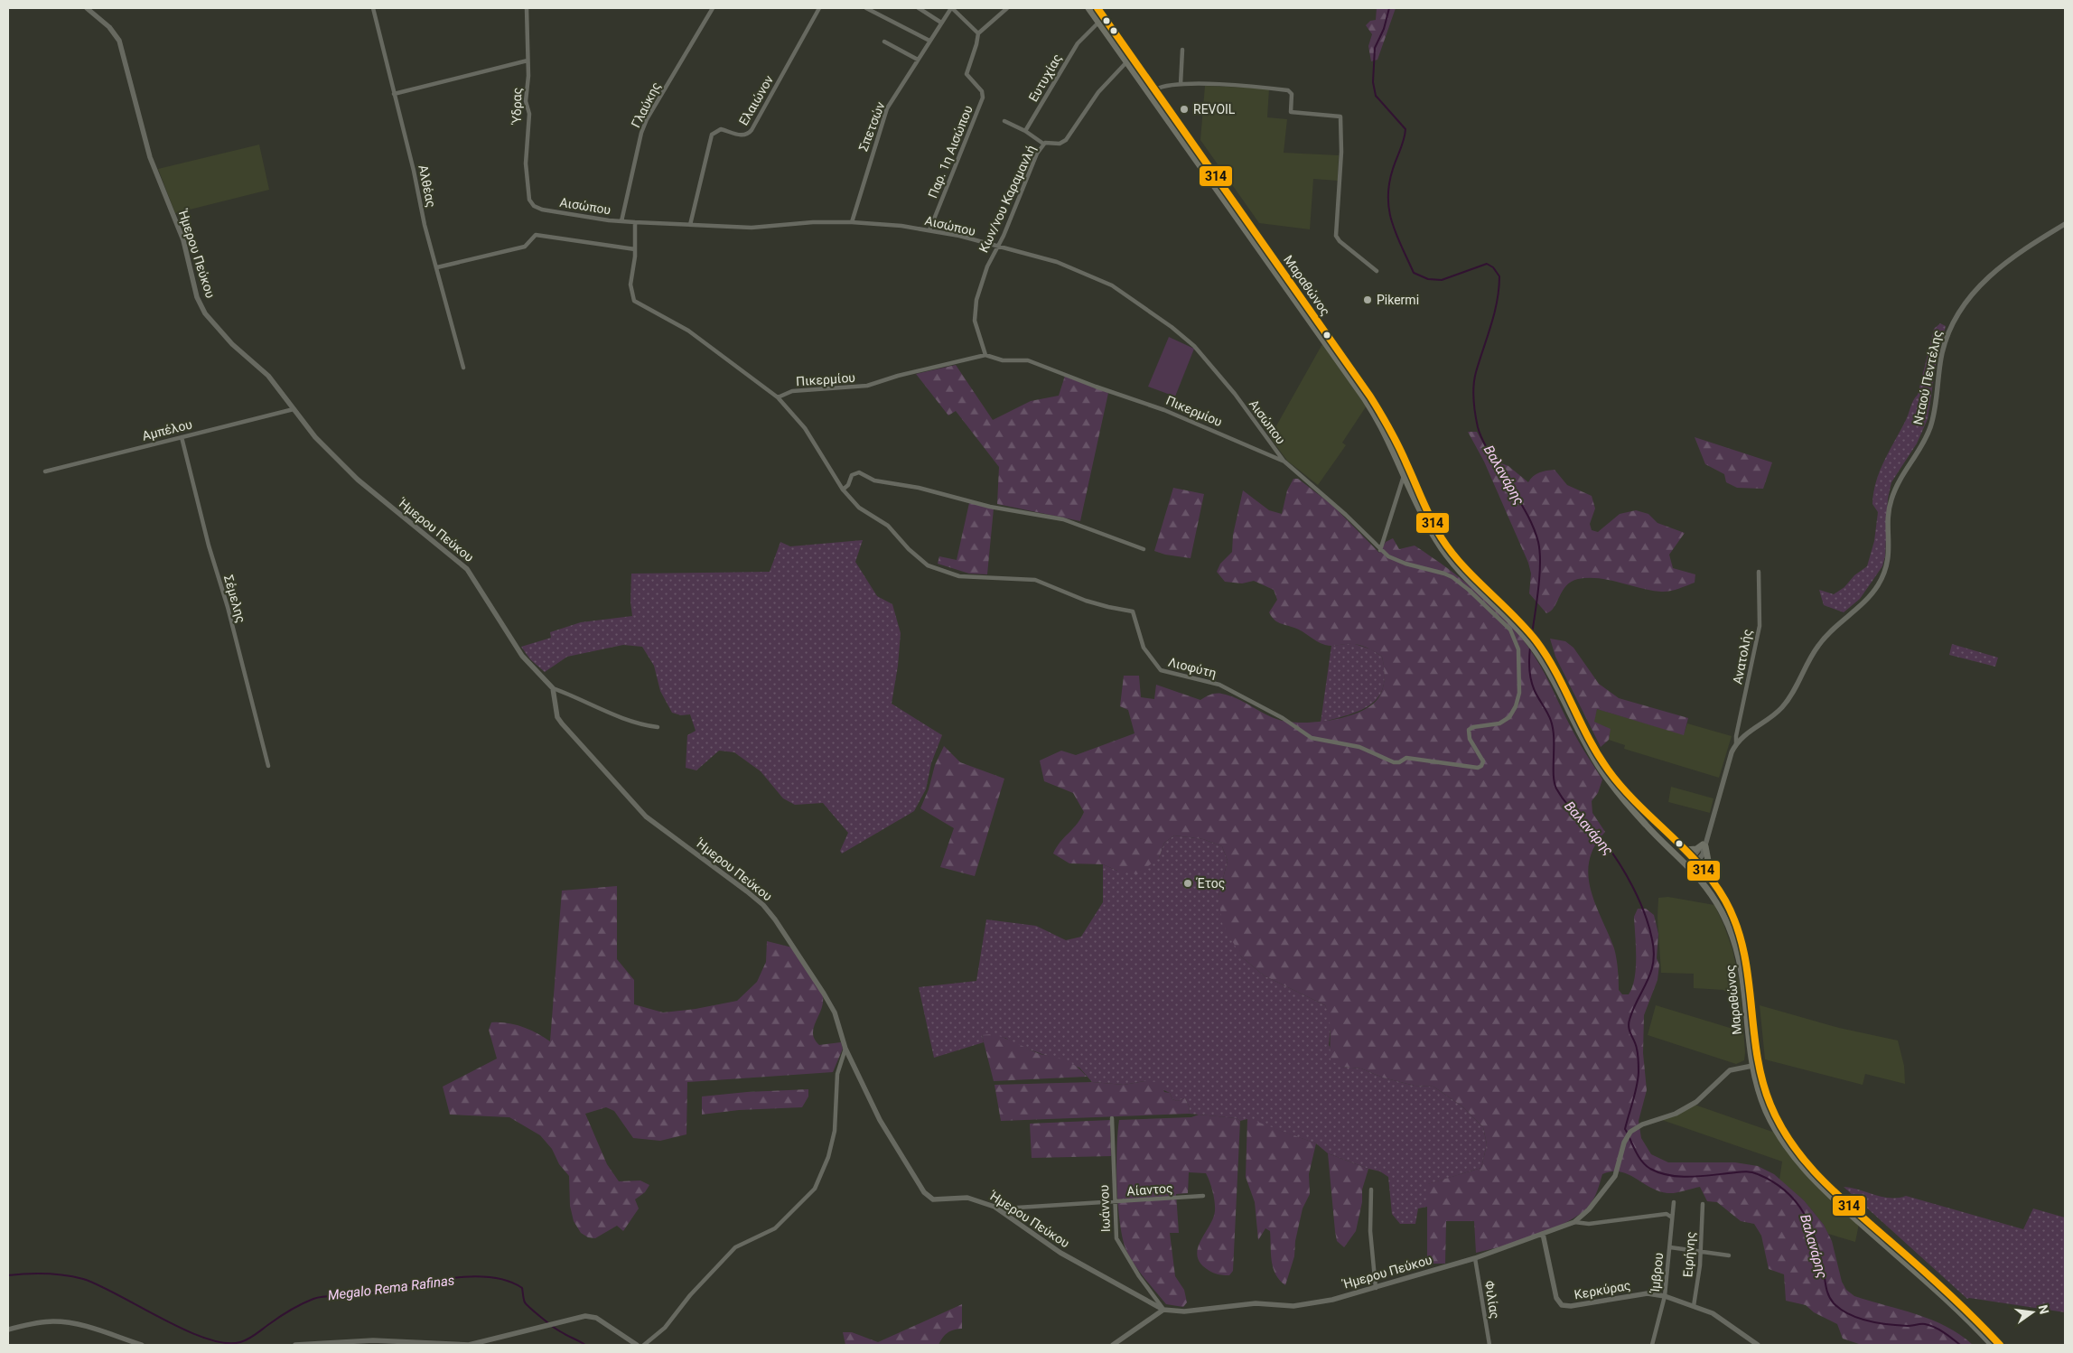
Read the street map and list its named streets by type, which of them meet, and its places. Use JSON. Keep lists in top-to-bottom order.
{
  "streets": {
    "main road": ["Μαραθώνος"],
    "street": [
      "Ευτυχίας",
      "Ελαιώνον",
      "Γλαύκης",
      "Ύδρας",
      "Σπετσών",
      "Παρ. 1η Αισώπου",
      "Αλθέας",
      "Κων/νου Καραμανλή",
      "Αισώπου",
      "Ήμερου Πεύκου",
      "Νταού Πεντέλης",
      "Πικερμίου",
      "Αμπέλου",
      "Σέμελης",
      "Ανατολής",
      "Λιοφύτη",
      "Αίαντος",
      "Ιωάννου",
      "Ειρήνης",
      "Ίμβρου",
      "Κερκύρας",
      "Φιλίας"
    ]
  },
  "crossings": [
    ["Ευτυχίας", "Μαραθώνος"],
    ["Ελαιώνον", "Αισώπου"],
    ["Γλαύκης", "Αισώπου"],
    ["Ύδρας", "Αισώπου"],
    ["Σπετσών", "Αισώπου"],
    ["Παρ. 1η Αισώπου", "Αισώπου"],
    ["Κων/νου Καραμανλή", "Αισώπου"],
    ["Κων/νου Καραμανλή", "Μαραθώνος"],
    ["Κων/νου Καραμανλή", "Πικερμίου"],
    ["Αισώπου", "Πικερμίου"],
    ["Ήμερου Πεύκου", "Μαραθώνος"],
    ["Ήμερου Πεύκου", "Αμπέλου"],
    ["Ήμερου Πεύκου", "Ιωάννου"],
    ["Ήμερου Πεύκου", "Κερκύρας"],
    ["Ήμερου Πεύκου", "Φιλίας"],
    ["Μαραθώνος", "Νταού Πεντέλης"],
    ["Νταού Πεντέλης", "Ανατολής"],
    ["Πικερμίου", "Λιοφύτη"],
    ["Αμπέλου", "Σέμελης"],
    ["Αίαντος", "Ιωάννου"],
    ["Ειρήνης", "Κερκύρας"],
    ["Ίμβρου", "Κερκύρας"]
  ],
  "water": ["Βαλανάρης", "Megalo Rema Rafinas"],
  "places": ["REVOIL", "Pikermi", "Έτος"],
  "lines": ["transit line 314"],
  "north": "right"
}
